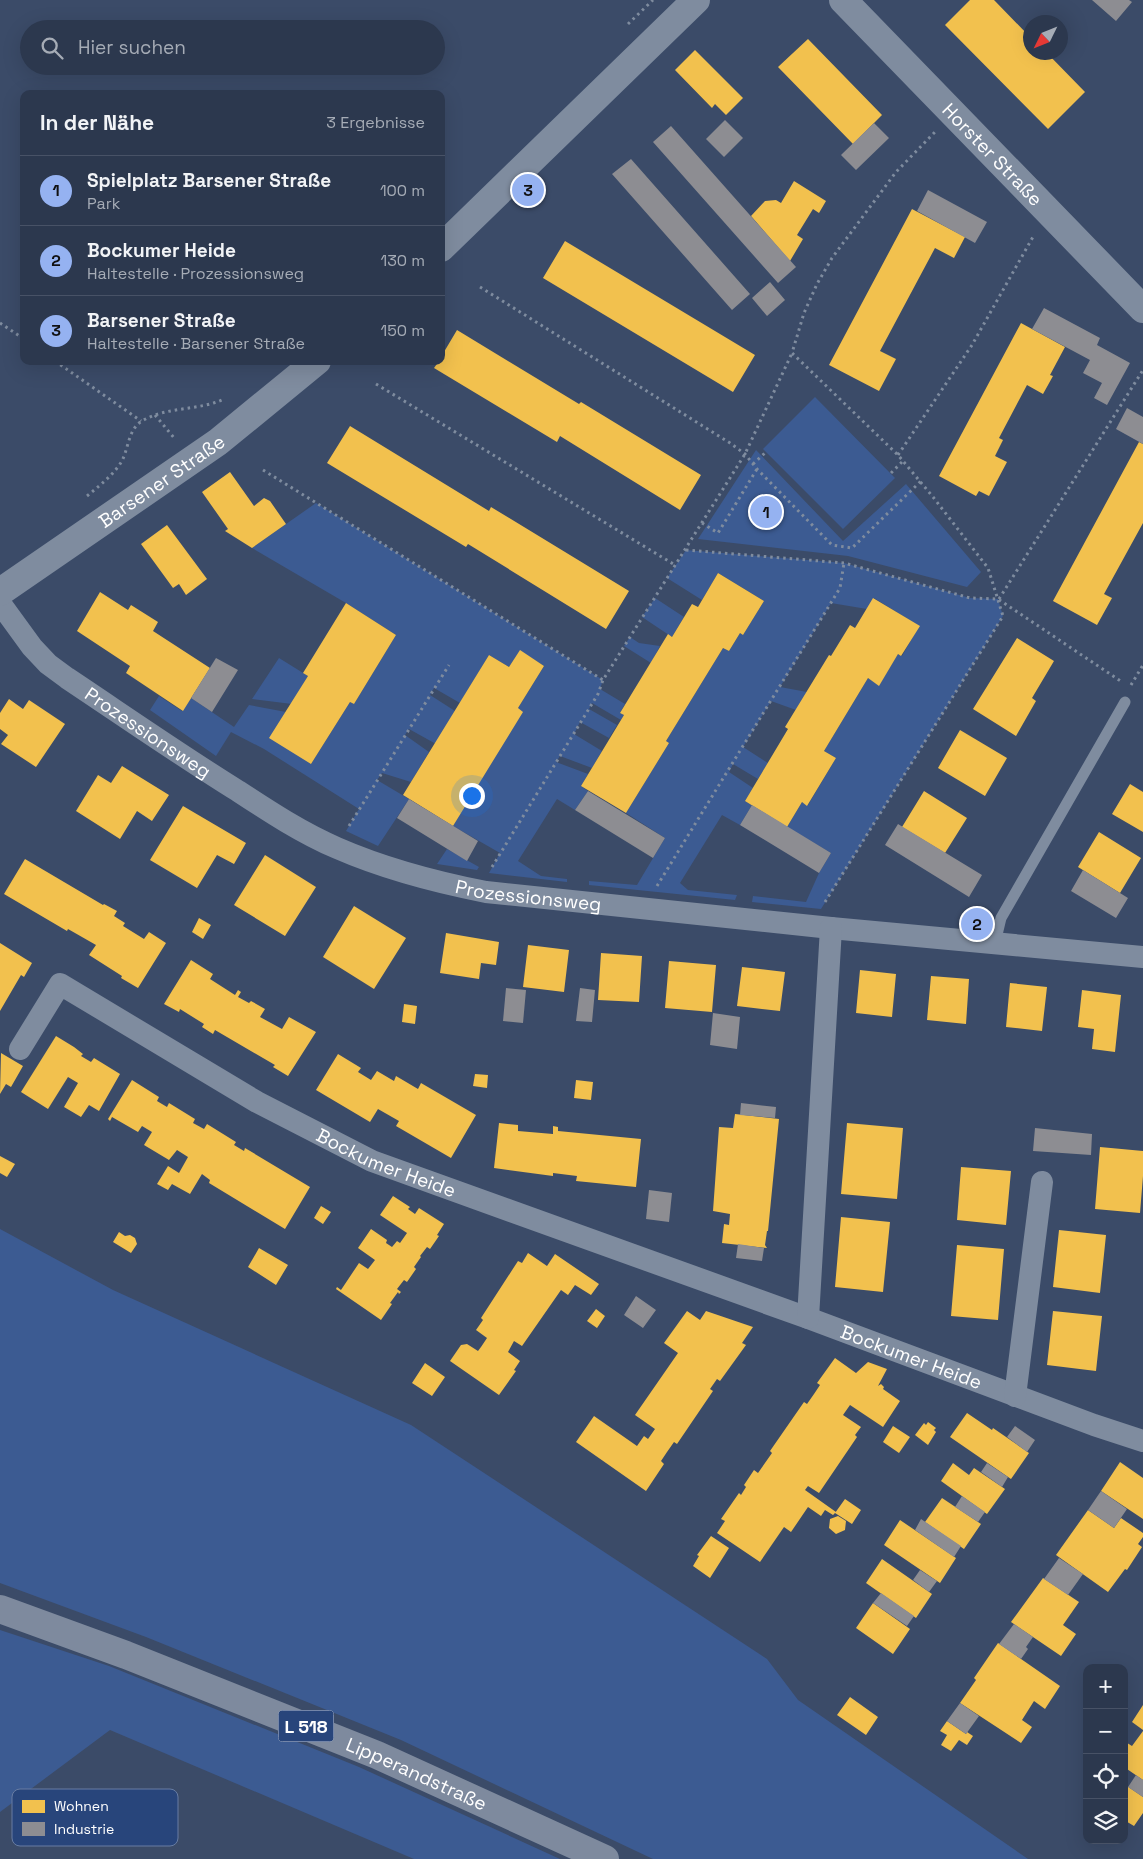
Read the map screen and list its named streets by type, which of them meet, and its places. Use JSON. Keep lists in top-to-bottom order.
{
  "streets": {
    "main road": ["L 518", "Lipperandstraße"],
    "street": [
      "Horster Straße",
      "Barsener Straße",
      "Prozessionsweg",
      "Bockumer Heide"
    ]
  },
  "legend": ["Wohnen", "Industrie"],
  "north": "bottom left",
  "page": {
    "search": "Hier suchen",
    "heading": ["In der Nähe", "3 Ergebnisse"],
    "list": [
      {
        "mark": "1",
        "name": "Spielplatz Barsener Straße",
        "note": "Park",
        "value": "100 m"
      },
      {
        "mark": "2",
        "name": "Bockumer Heide",
        "note": "Haltestelle · Prozessionsweg",
        "value": "130 m"
      },
      {
        "mark": "3",
        "name": "Barsener Straße",
        "note": "Haltestelle · Barsener Straße",
        "value": "150 m"
      }
    ],
    "pins": ["3", "1", "2"],
    "map_buttons": ["+", "−"]
  }
}
